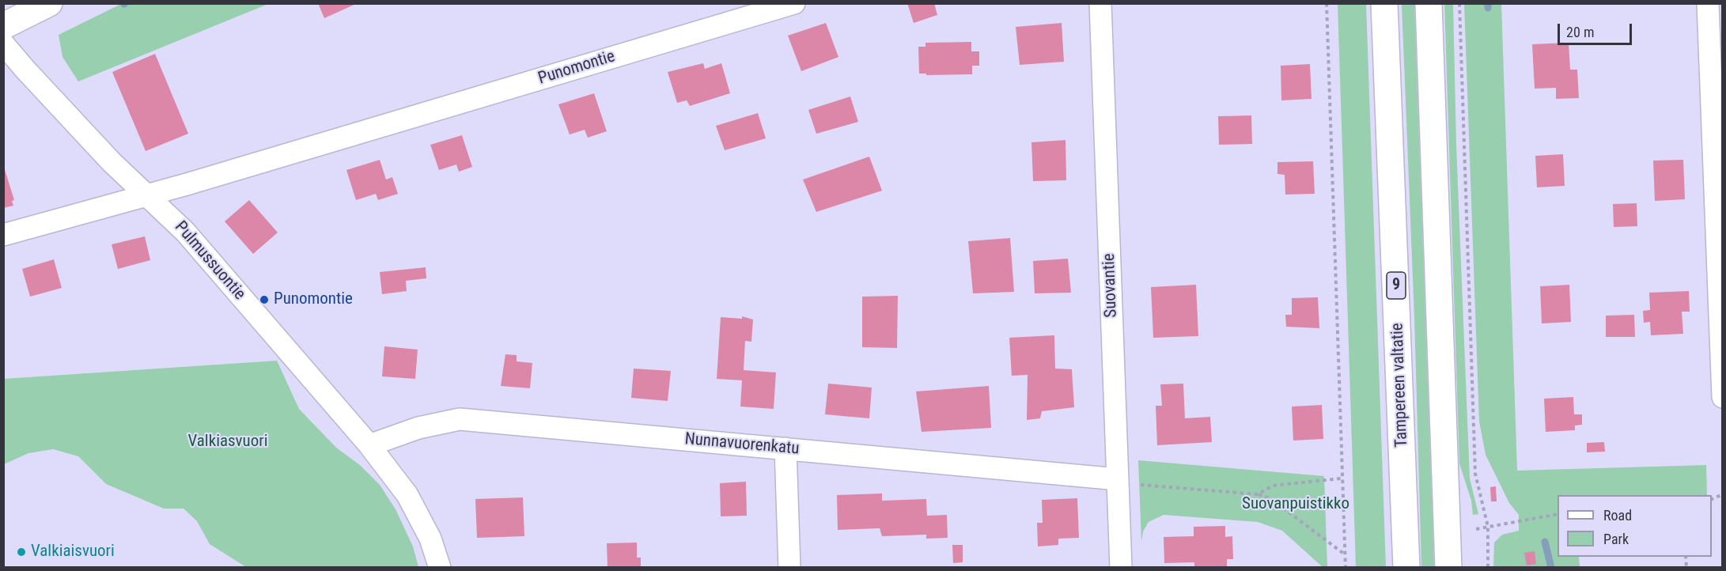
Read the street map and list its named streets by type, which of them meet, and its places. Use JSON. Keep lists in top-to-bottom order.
{
  "streets": {
    "main road": ["9", "Tampereen valtatie"],
    "street": [
      "Punomontie",
      "Pulmussuontie",
      "Suovantie",
      "Nunnavuorenkatu"
    ]
  },
  "crossings": [
    ["Punomontie", "Pulmussuontie"],
    ["Pulmussuontie", "Nunnavuorenkatu"],
    ["Suovantie", "Nunnavuorenkatu"]
  ],
  "parks": ["Valkiasvuori", "Suovanpuistikko"],
  "places": ["Punomontie", "Valkiaisvuori"],
  "legend": ["Road", "Park"],
  "scale_bar": "20 m"
}
